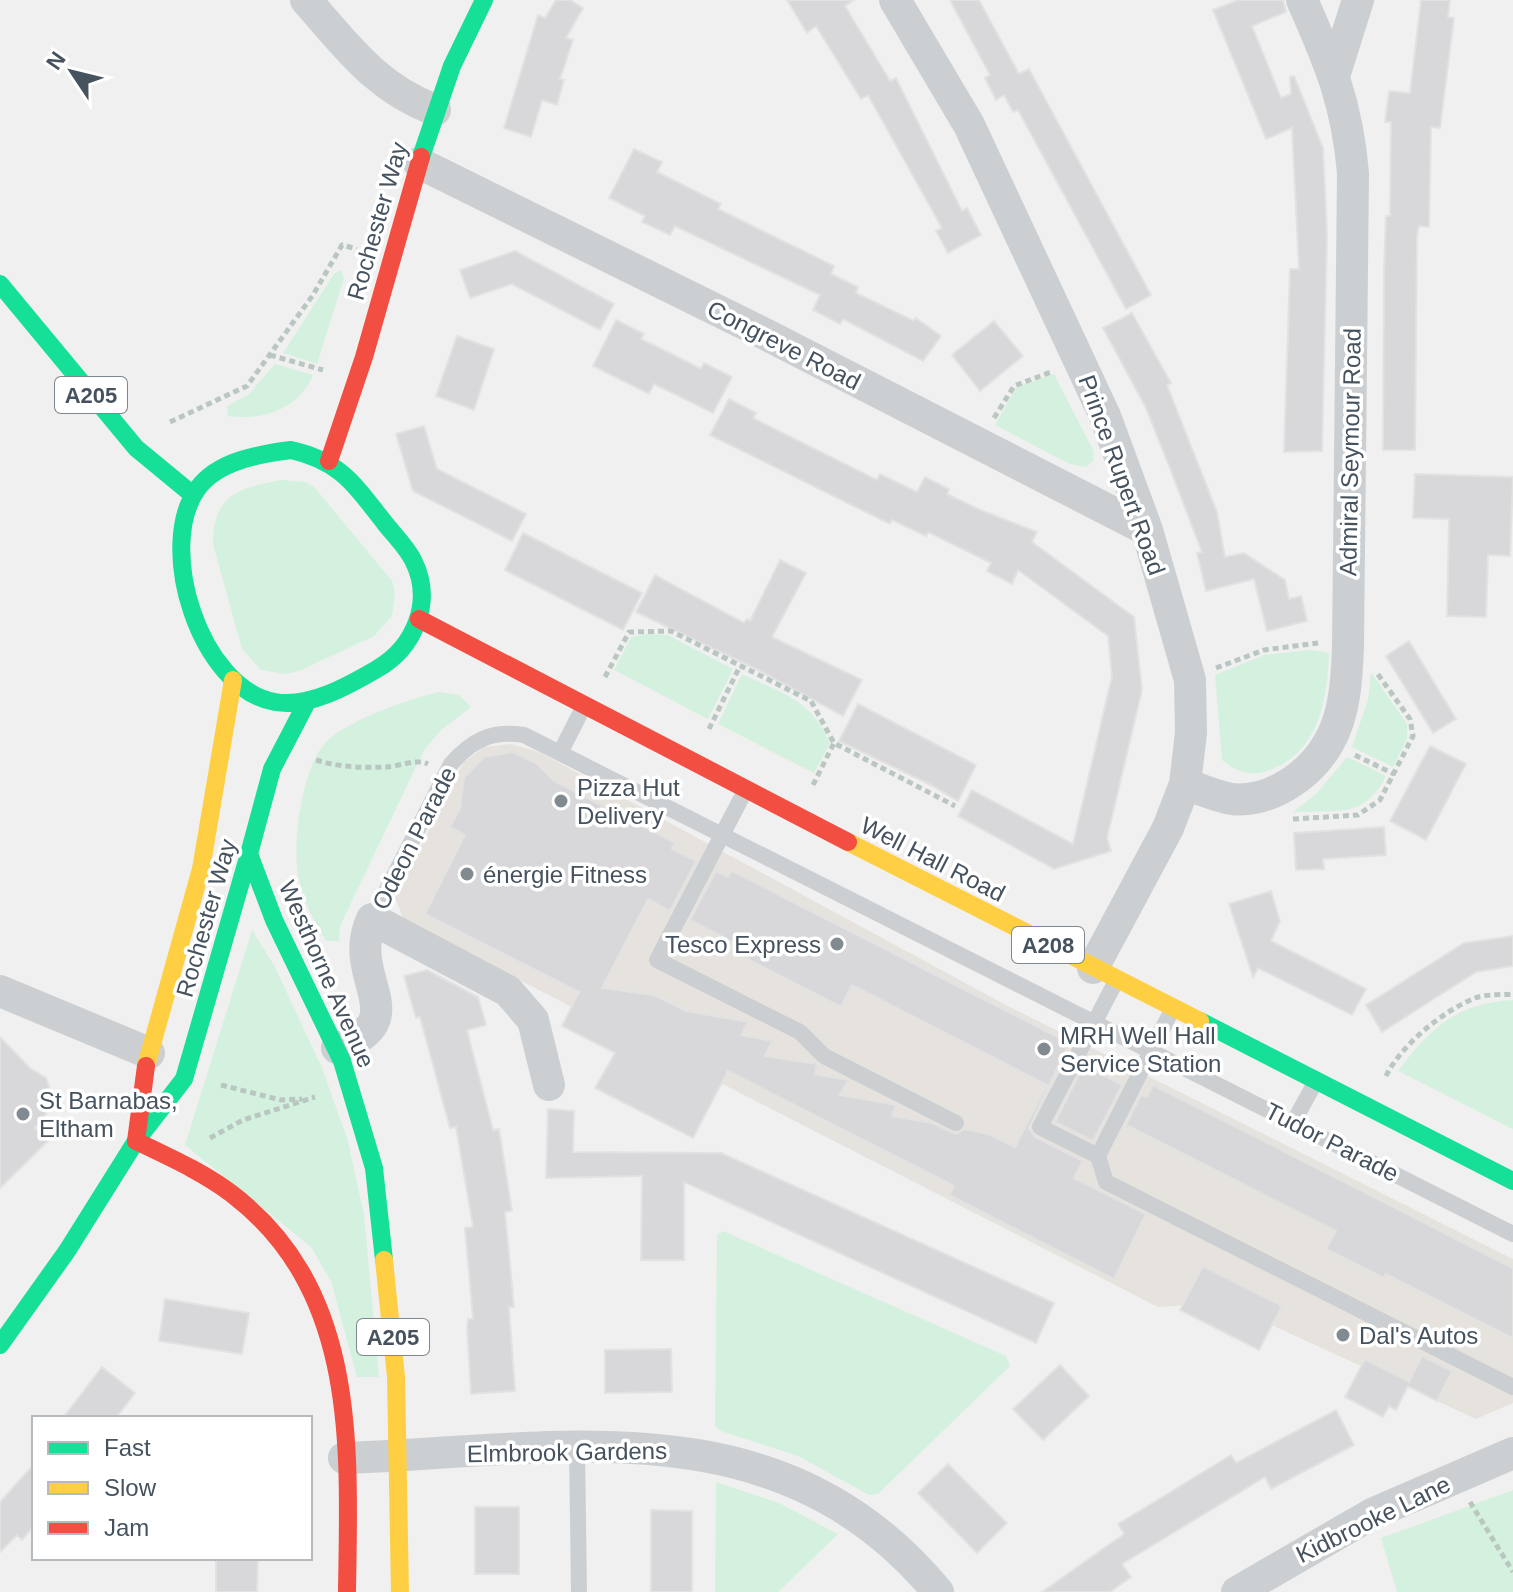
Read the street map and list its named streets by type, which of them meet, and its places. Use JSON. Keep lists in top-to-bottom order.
{
  "streets": {
    "main road": [
      "Rochester Way",
      "A205",
      "Well Hall Road",
      "A208",
      "Westhorne Avenue"
    ],
    "street": [
      "Congreve Road",
      "Admiral Seymour Road",
      "Prince Rupert Road",
      "Odeon Parade",
      "Elmbrook Gardens",
      "Kidbrooke Lane"
    ],
    "lane": ["Tudor Parade"]
  },
  "crossings": [
    ["Rochester Way", "Congreve Road"],
    ["Rochester Way", "A205"],
    ["Rochester Way", "Well Hall Road"],
    ["Rochester Way", "Westhorne Avenue"],
    ["Congreve Road", "Prince Rupert Road"],
    ["A205", "Well Hall Road"],
    ["A205", "Elmbrook Gardens"],
    ["Admiral Seymour Road", "Prince Rupert Road"],
    ["Prince Rupert Road", "Well Hall Road"],
    ["Odeon Parade", "Westhorne Avenue"],
    ["Odeon Parade", "Tudor Parade"],
    ["Westhorne Avenue", "Elmbrook Gardens"]
  ],
  "places": [
    "Pizza Hut Delivery",
    "énergie Fitness",
    "Tesco Express",
    "MRH Well Hall Service Station",
    "St Barnabas, Eltham",
    "Dal's Autos"
  ],
  "legend": ["Fast", "Slow", "Jam"],
  "north": "top left"
}
